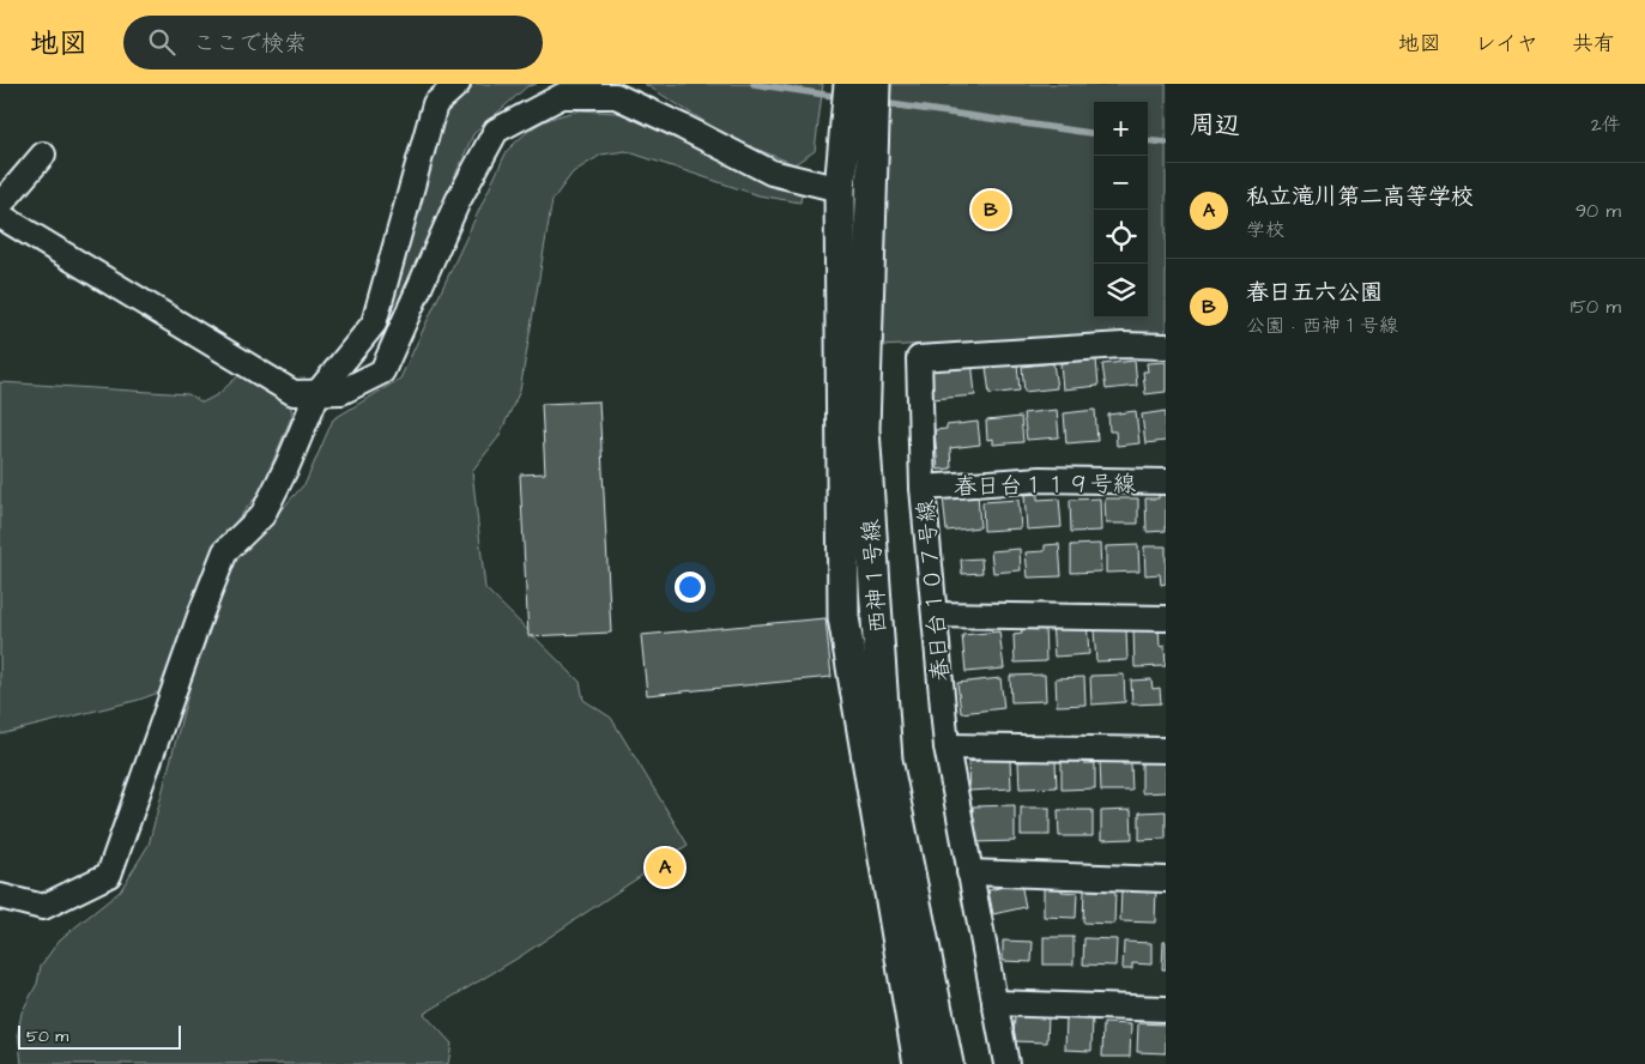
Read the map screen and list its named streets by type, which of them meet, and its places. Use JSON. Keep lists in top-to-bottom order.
{
  "streets": {
    "street": ["春日台１１９号線", "西神１号線", "春日台１０７号線"]
  },
  "crossings": [
    ["春日台１１９号線", "春日台１０７号線"]
  ],
  "scale_bar": "50 m",
  "page": {
    "header": "地図",
    "search": "ここで検索",
    "nav": ["地図", "レイヤ", "共有"],
    "heading": ["周辺", "2件"],
    "map_buttons": ["+", "−"],
    "list": [
      {
        "mark": "A",
        "name": "私立滝川第二高等学校",
        "note": "学校",
        "value": "90 m"
      },
      {
        "mark": "B",
        "name": "春日五六公園",
        "note": "公園 · 西神１号線",
        "value": "150 m"
      }
    ],
    "pins": ["B", "A"],
    "scale": "50 m"
  }
}
